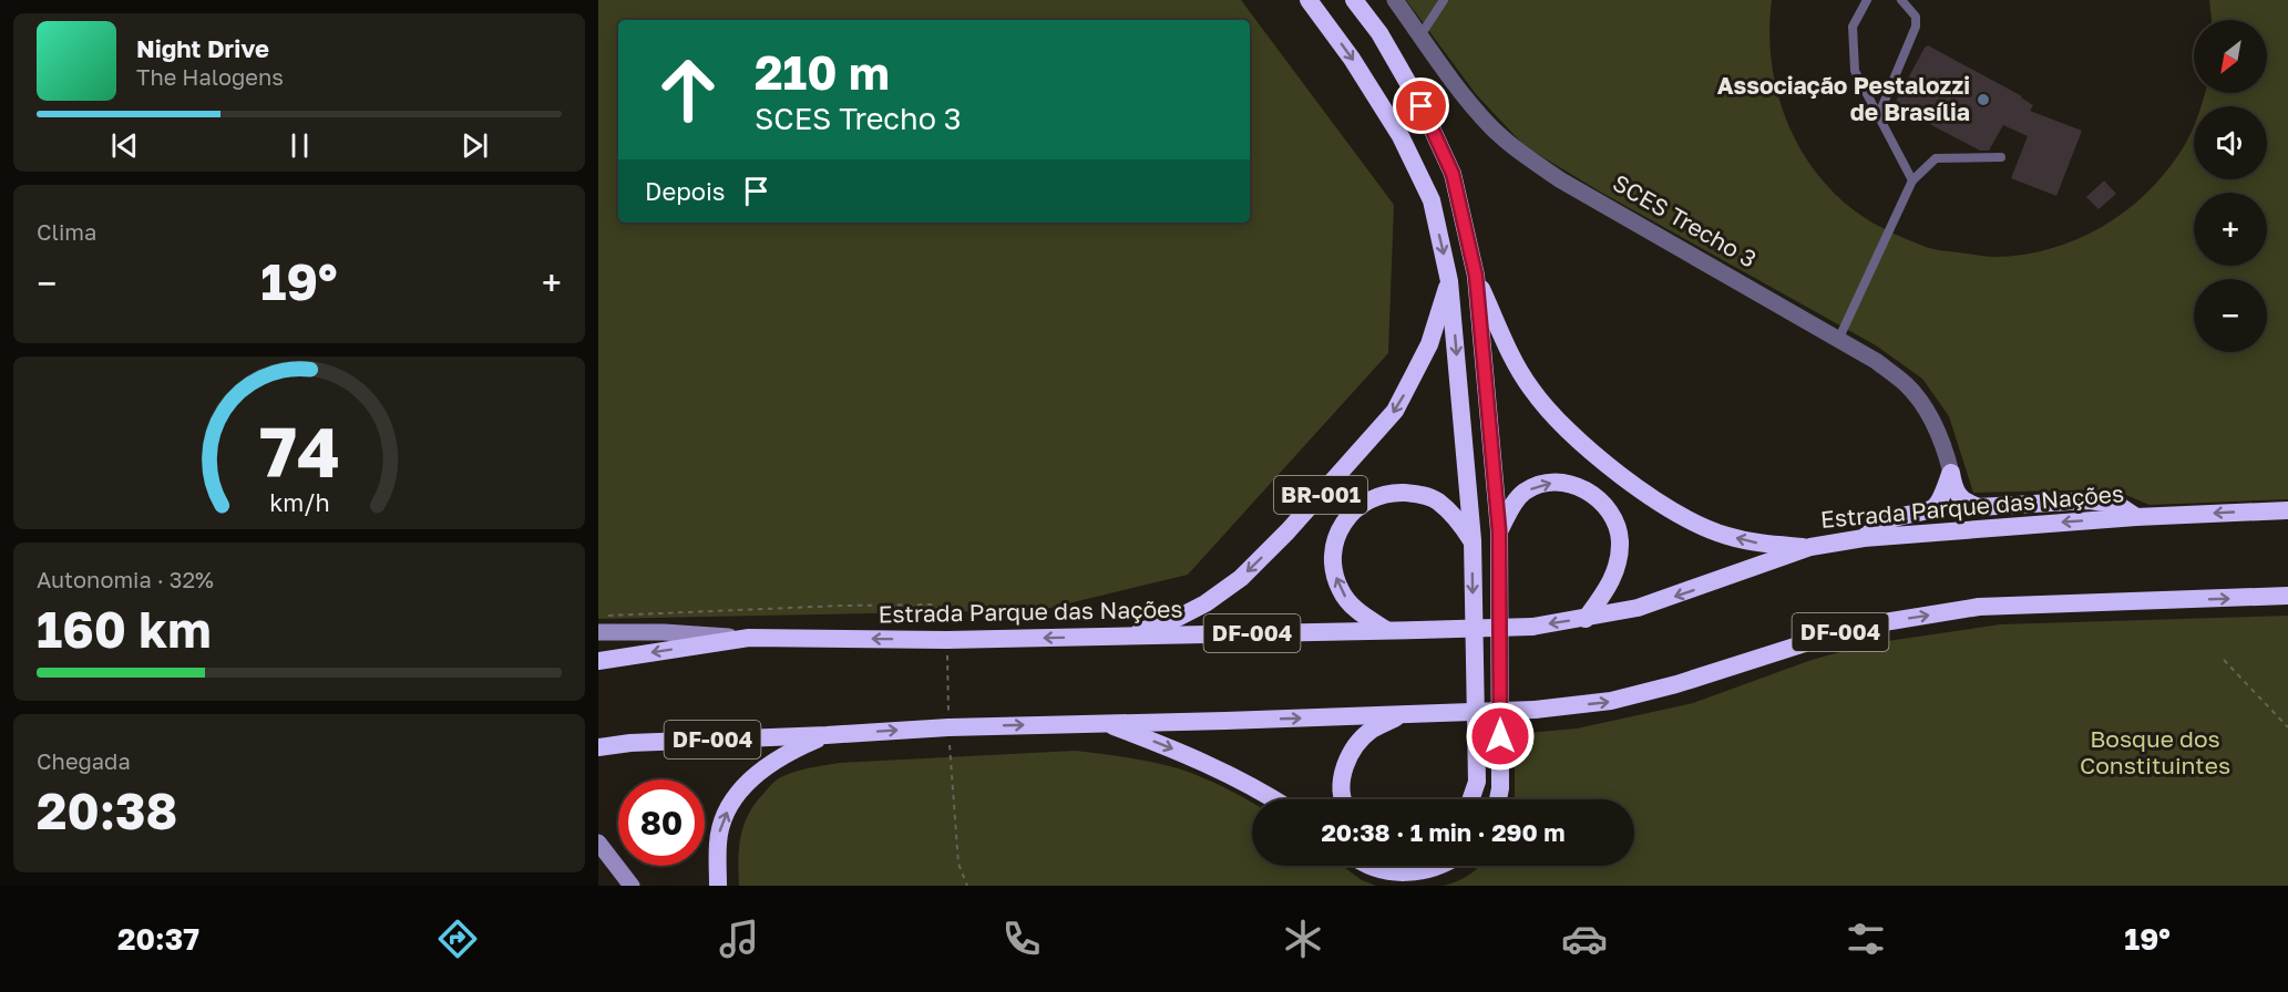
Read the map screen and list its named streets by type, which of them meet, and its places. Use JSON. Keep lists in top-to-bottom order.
{
  "streets": {
    "highway": ["BR-001", "Estrada Parque das Nações", "DF-004"],
    "street": ["SCES Trecho 3"]
  },
  "crossings": [
    ["BR-001", "Estrada Parque das Nações"]
  ],
  "parks": ["Bosque dos Constituintes"],
  "places": ["Associação Pestalozzi de Brasília"],
  "north": "bottom left",
  "page": {
    "map_buttons": ["+", "−"],
    "turn": ["210 m", "SCES Trecho 3"],
    "song": ["Night Drive", "The Halogens"],
    "then": "Depois",
    "tile": [
      "Clima",
      ["Autonomia · 32%", "160 km"],
      ["Chegada", "20:38"]
    ],
    "heat": ["−", "19°", "+"],
    "limit": "80",
    "trip": "20:38 · 1 min · 290 m",
    "tabs": ["20:37", "19°"],
    "gauge": ["74", "km/h"]
  }
}
